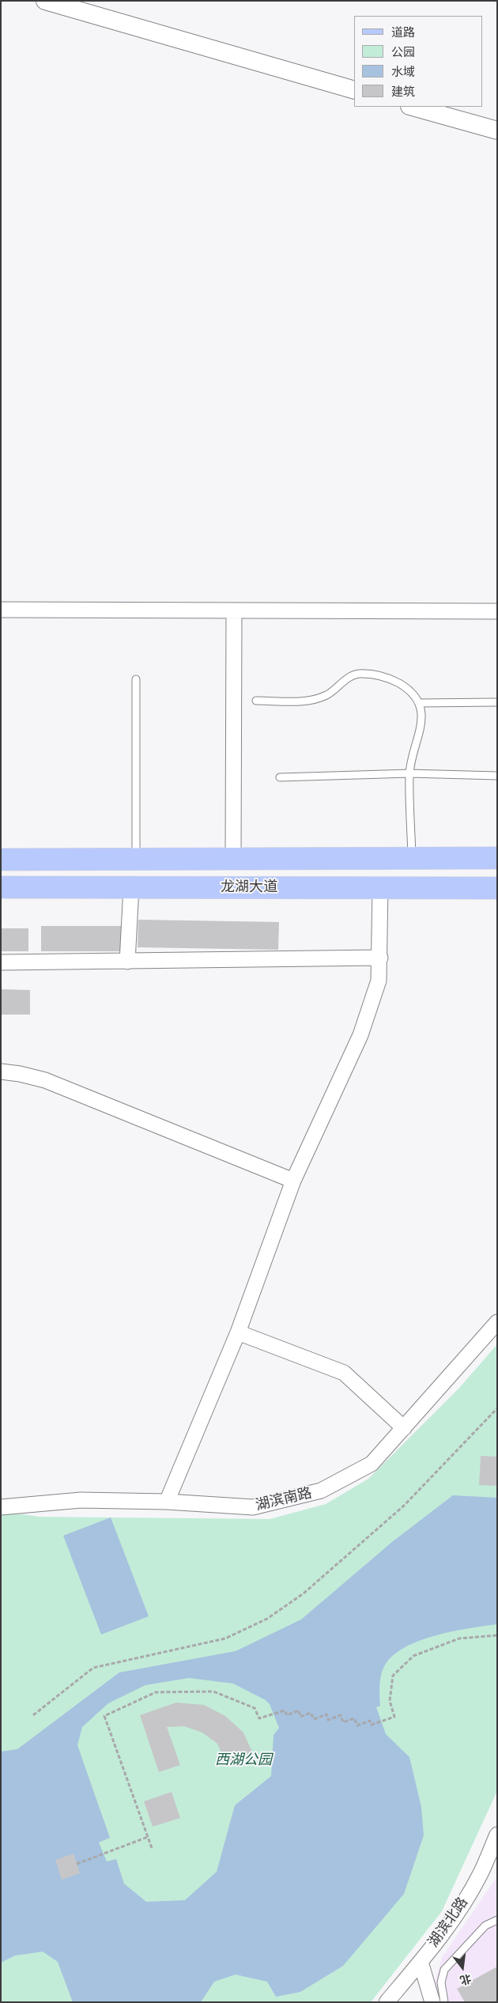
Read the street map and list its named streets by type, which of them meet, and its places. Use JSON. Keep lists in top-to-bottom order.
{
  "streets": {
    "main road": ["龙湖大道"],
    "street": ["湖滨南路", "湖滨北路"]
  },
  "parks": ["西湖公园"],
  "legend": [
    "道路",
    "公园",
    "水域",
    "建筑"
  ],
  "north": "bottom"
}
